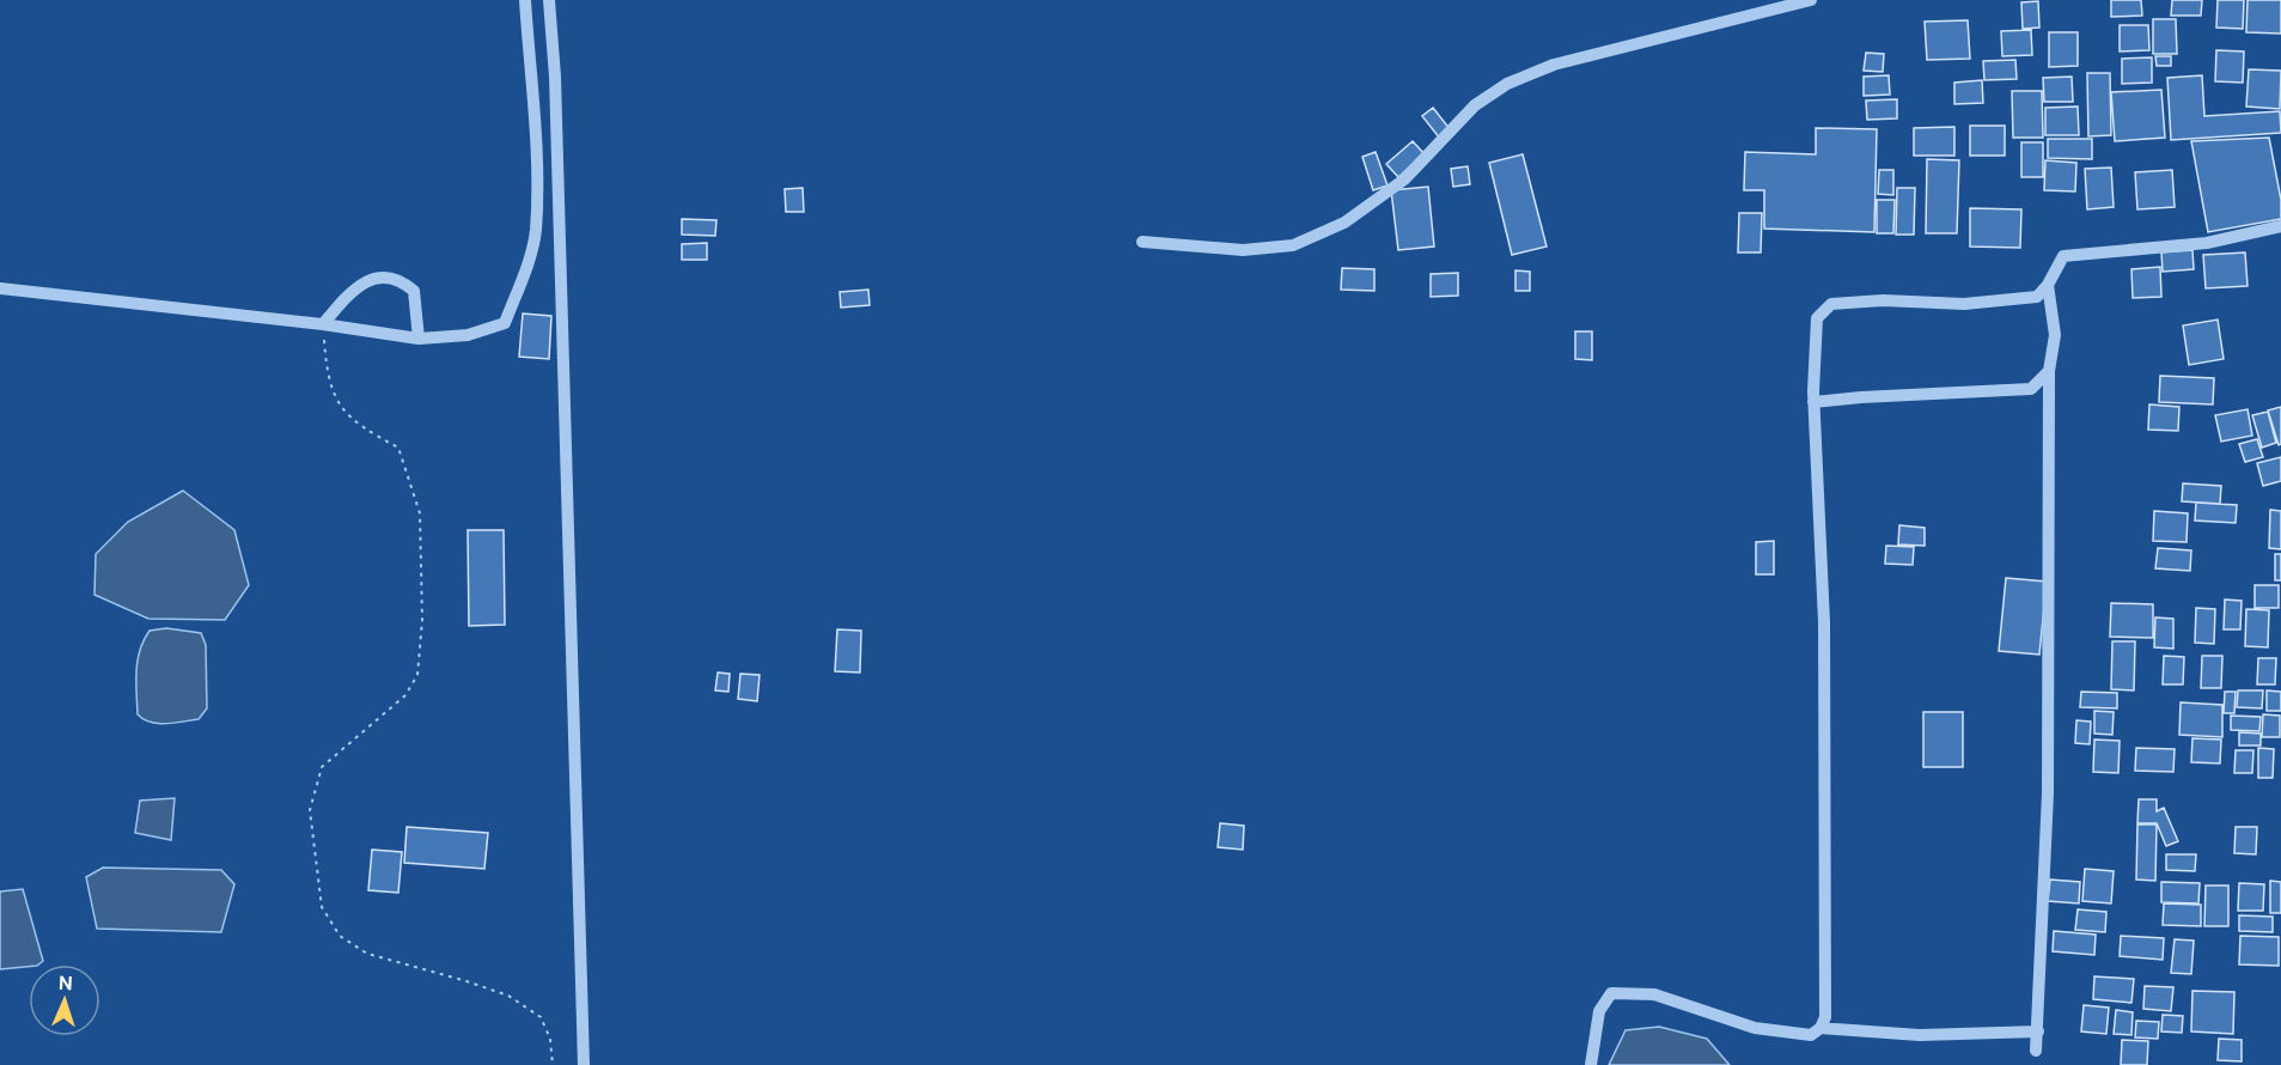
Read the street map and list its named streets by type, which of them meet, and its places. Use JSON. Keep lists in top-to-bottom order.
{
  "north": "top"
}
